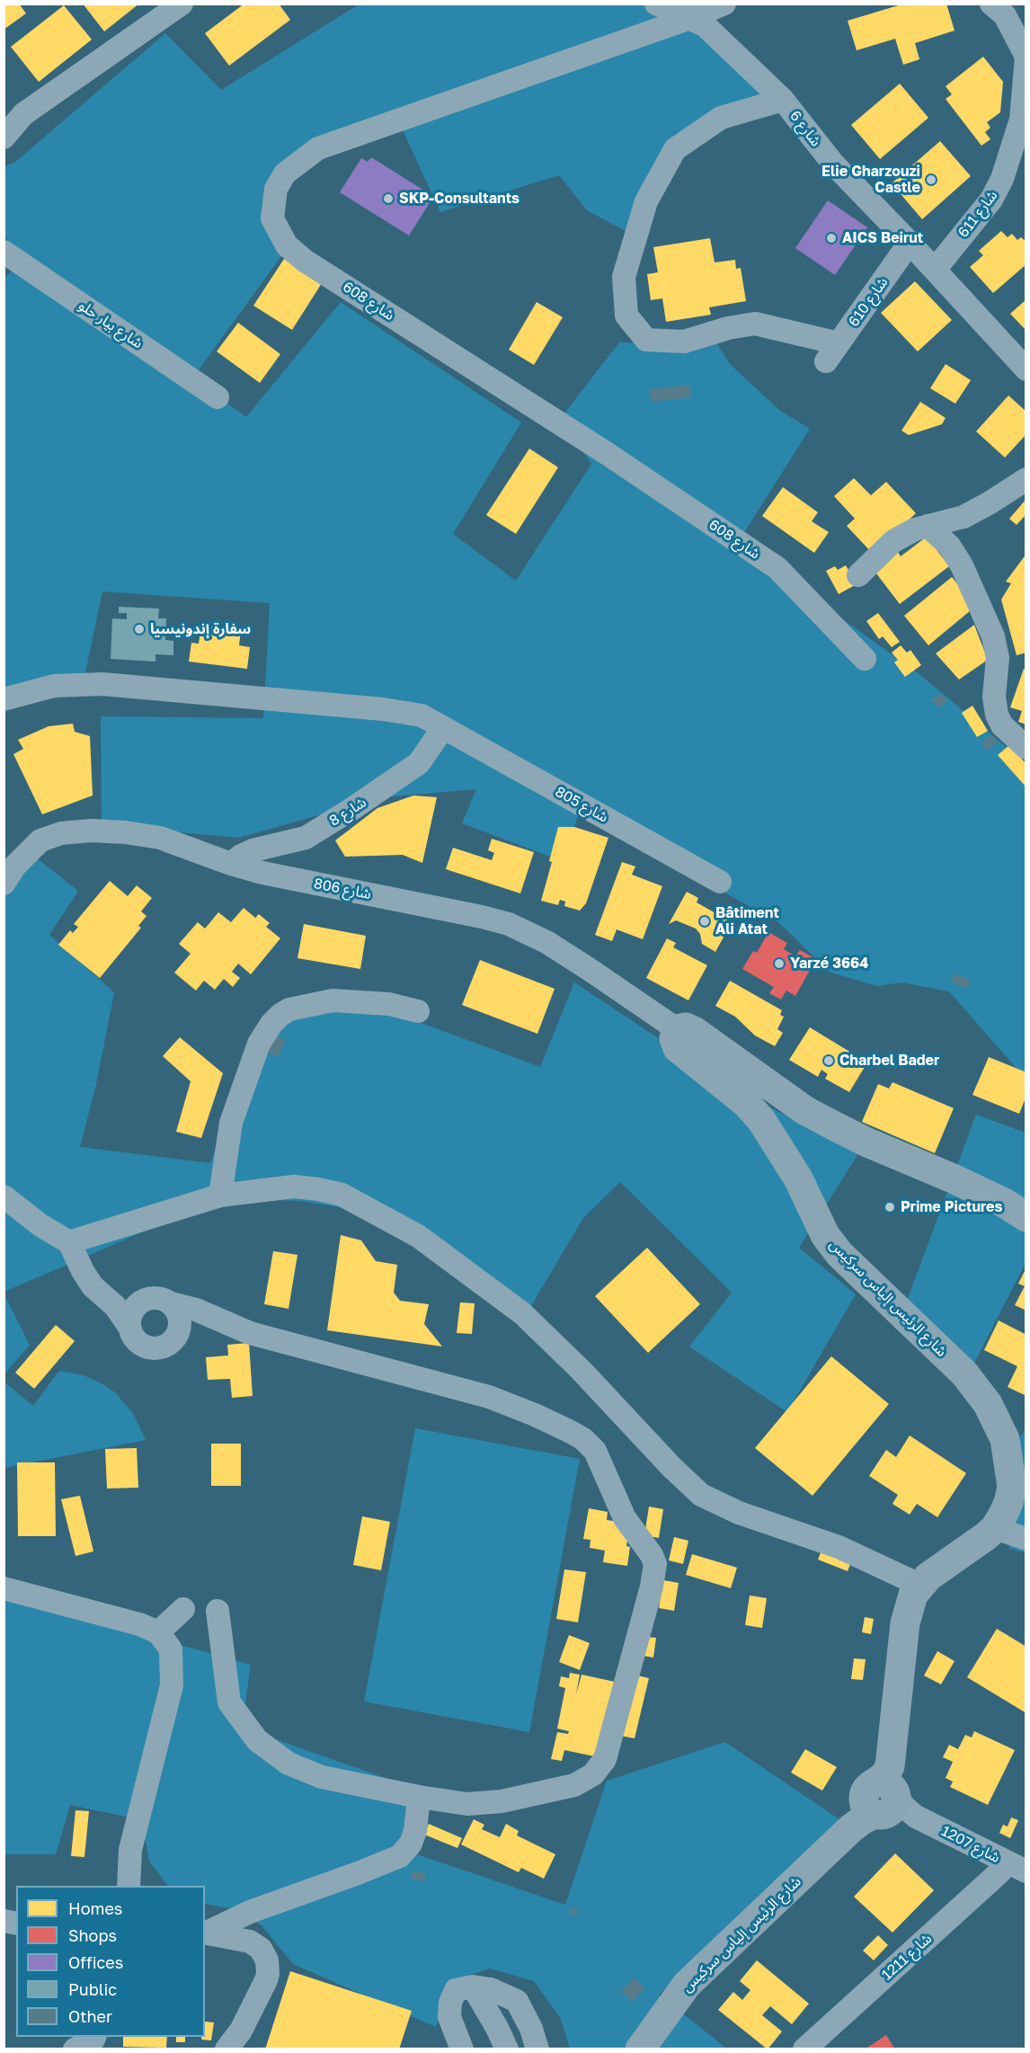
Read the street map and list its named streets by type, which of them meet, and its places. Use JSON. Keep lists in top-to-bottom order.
{
  "streets": {
    "main road": ["شارع الرئيس إلياس سركيس"],
    "street": [
      "شارع 6",
      "شارع 611",
      "شارع 608",
      "شارع 610",
      "شارع بيار حلو",
      "شارع 805",
      "شارع 8",
      "شارع 806",
      "شارع 1207",
      "شارع 1211"
    ]
  },
  "crossings": [
    ["شارع 6", "شارع 611"],
    ["شارع 6", "شارع 608"],
    ["شارع 6", "شارع 610"],
    ["شارع 805", "شارع 8"],
    ["شارع 8", "شارع 806"],
    ["شارع 806", "شارع الرئيس إلياس سركيس"],
    ["شارع الرئيس إلياس سركيس", "شارع 1207"],
    ["شارع 1207", "شارع 1211"]
  ],
  "places": [
    "Elie Gharzouzi Castle",
    "SKP-Consultants",
    "AICS Beirut",
    "سفارة إندونيسيا",
    "Bâtiment Ali Atat",
    "Yarzé 3664",
    "Charbel Bader",
    "Prime Pictures"
  ],
  "legend": [
    "Homes",
    "Shops",
    "Offices",
    "Public",
    "Other"
  ]
}
